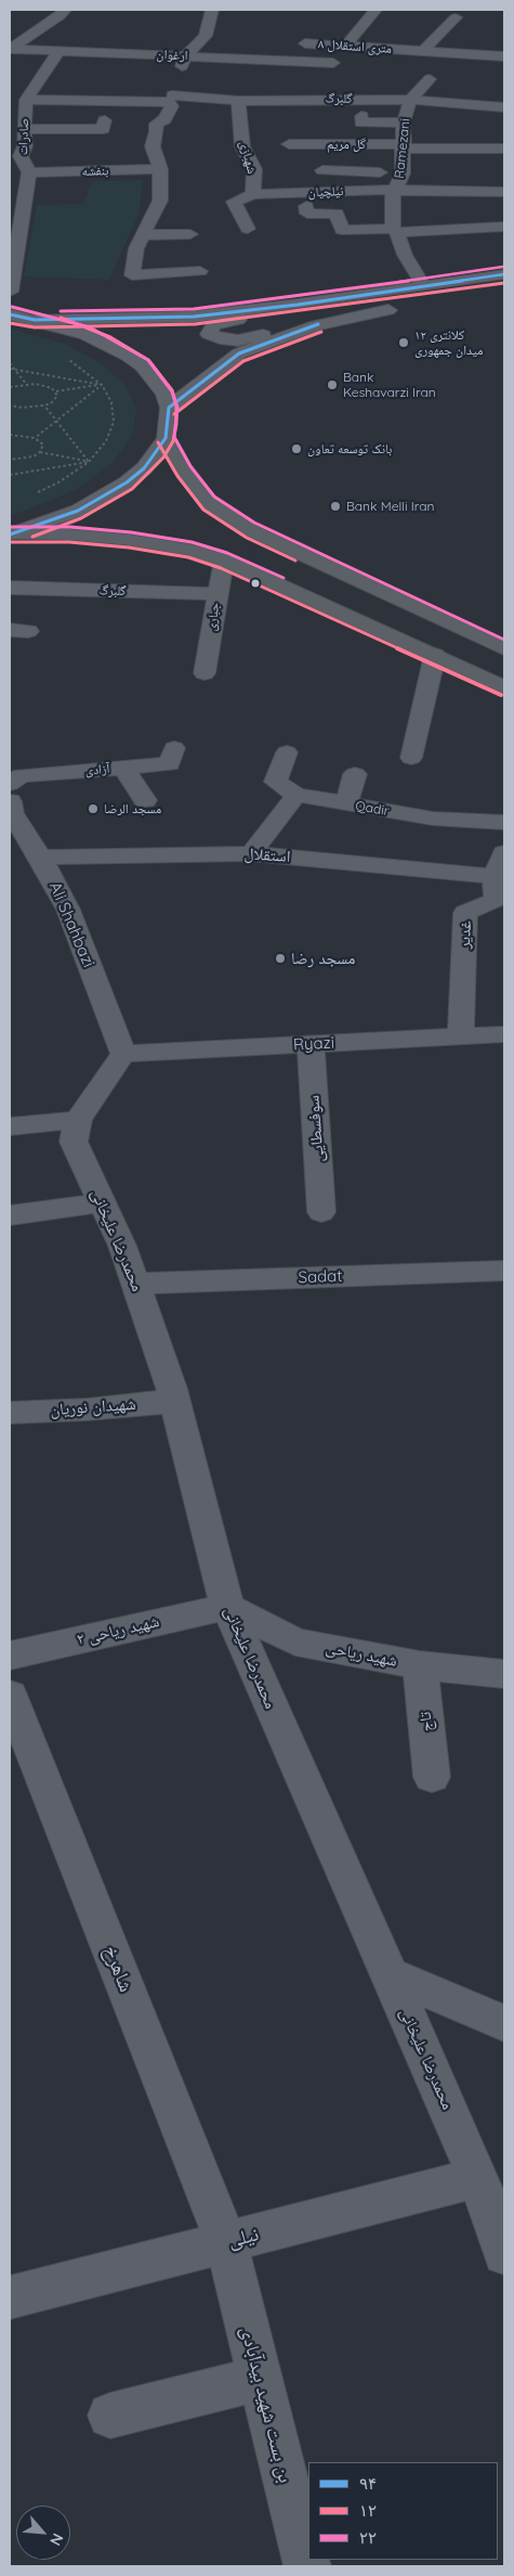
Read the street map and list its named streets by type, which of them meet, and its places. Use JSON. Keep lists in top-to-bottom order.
{
  "streets": {
    "street": [
      "۸ متری استقلال",
      "ارغوان",
      "گلبرگ",
      "صادرات",
      "گل مریم",
      "Ramezani",
      "شهبازی",
      "بنفشه",
      "نیلچیان",
      "جباری",
      "آزادی",
      "Qadir",
      "استقلال",
      "Ali Shahbazi",
      "غدیر",
      "Ryazi",
      "سوفسطایی",
      "محمدرضا علیخانی",
      "Sadat",
      "شهیدان نوریان",
      "شهید ریاحی ۲",
      "شهید ریاحی",
      "تاج",
      "شاهرخ",
      "نیلی",
      "بن بست شهید بیدآبادی"
    ]
  },
  "crossings": [
    ["ارغوان", "صادرات"],
    ["گلبرگ", "صادرات"],
    ["گلبرگ", "Ramezani"],
    ["گلبرگ", "شهبازی"],
    ["گلبرگ", "جباری"],
    ["صادرات", "بنفشه"],
    ["گل مریم", "Ramezani"],
    ["Ramezani", "نیلچیان"],
    ["شهبازی", "نیلچیان"],
    ["استقلال", "Ali Shahbazi"],
    ["استقلال", "غدیر"],
    ["Ali Shahbazi", "Ryazi"],
    ["Ali Shahbazi", "محمدرضا علیخانی"],
    ["غدیر", "Ryazi"],
    ["Ryazi", "سوفسطایی"],
    ["Ryazi", "محمدرضا علیخانی"],
    ["محمدرضا علیخانی", "Sadat"],
    ["محمدرضا علیخانی", "شهیدان نوریان"],
    ["محمدرضا علیخانی", "شهید ریاحی ۲"],
    ["محمدرضا علیخانی", "شهید ریاحی"],
    ["محمدرضا علیخانی", "نیلی"],
    ["شهید ریاحی ۲", "شهید ریاحی"],
    ["شهید ریاحی", "تاج"],
    ["شاهرخ", "نیلی"],
    ["شاهرخ", "بن بست شهید بیدآبادی"],
    ["نیلی", "بن بست شهید بیدآبادی"]
  ],
  "places": [
    "کلانتری ۱۲ میدان جمهوری",
    "Bank Keshavarzi Iran",
    "بانک توسعه تعاون",
    "Bank Melli Iran",
    "مسجد الرضا",
    "مسجد رضا"
  ],
  "lines": ["transit line ۲۲", "transit line ۹۴", "transit line ۱۲"],
  "legend": ["۹۴", "۱۲", "۲۲"],
  "north": "bottom right"
}
